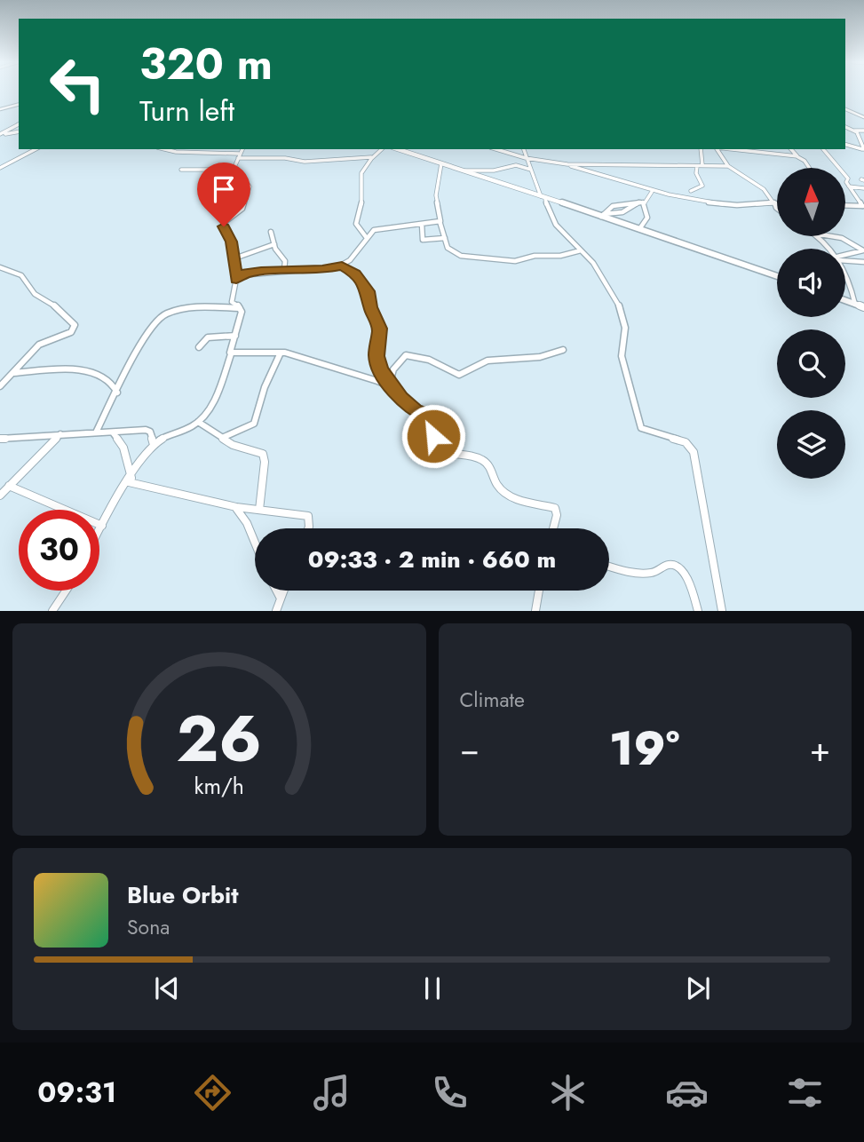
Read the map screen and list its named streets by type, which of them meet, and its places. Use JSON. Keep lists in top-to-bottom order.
{
  "north": "top",
  "page": {
    "turn": ["320 m", "Turn left"],
    "limit": "30",
    "trip": "09:33 · 2 min · 660 m",
    "tile": "Climate",
    "heat": ["−", "19°", "+"],
    "song": ["Blue Orbit", "Sona"],
    "tabs": "09:31",
    "gauge": ["26", "km/h"]
  }
}
